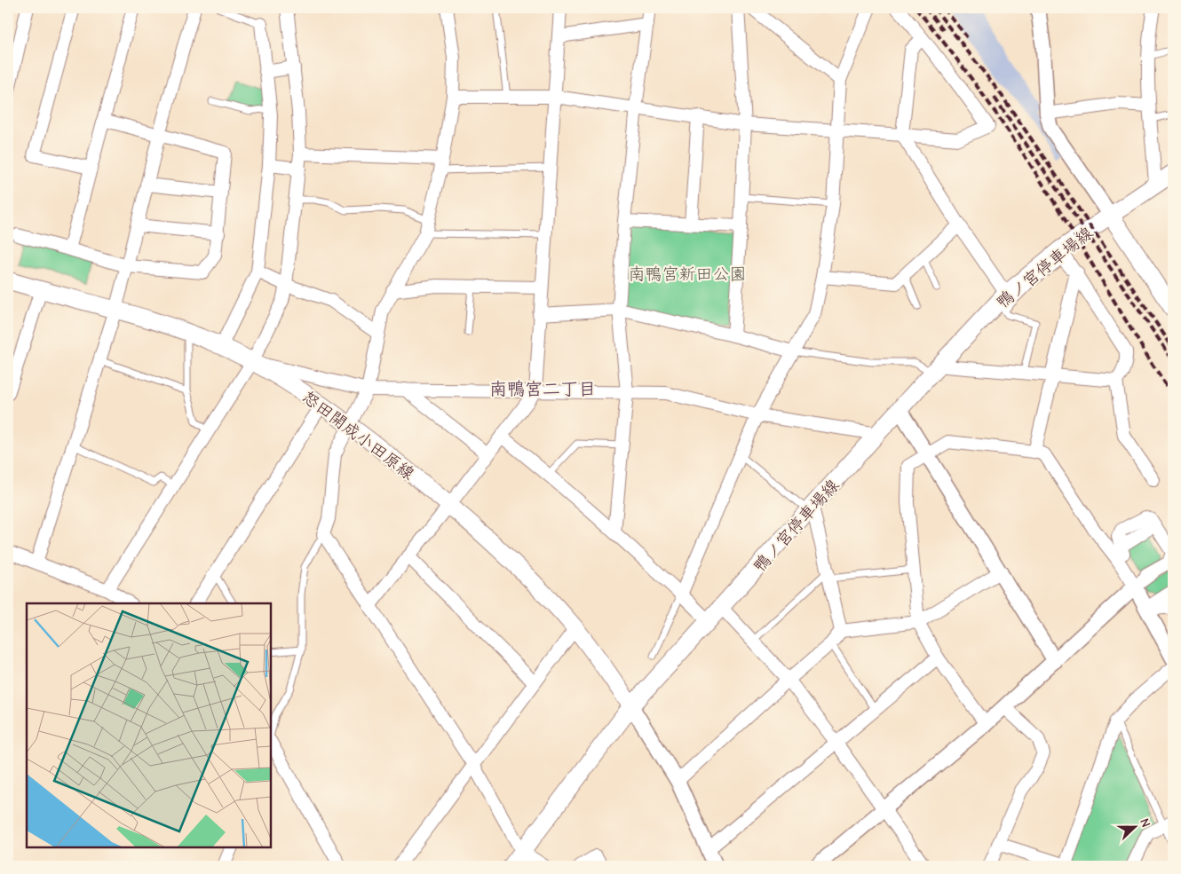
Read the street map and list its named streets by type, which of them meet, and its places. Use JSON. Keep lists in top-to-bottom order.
{
  "streets": {
    "main road": ["鴨ノ宮停車場線", "怒田開成小田原線"]
  },
  "crossings": [
    ["鴨ノ宮停車場線", "怒田開成小田原線"]
  ],
  "districts": ["南鴨宮二丁目"],
  "parks": ["南鴨宮新田公園"],
  "north": "right"
}
